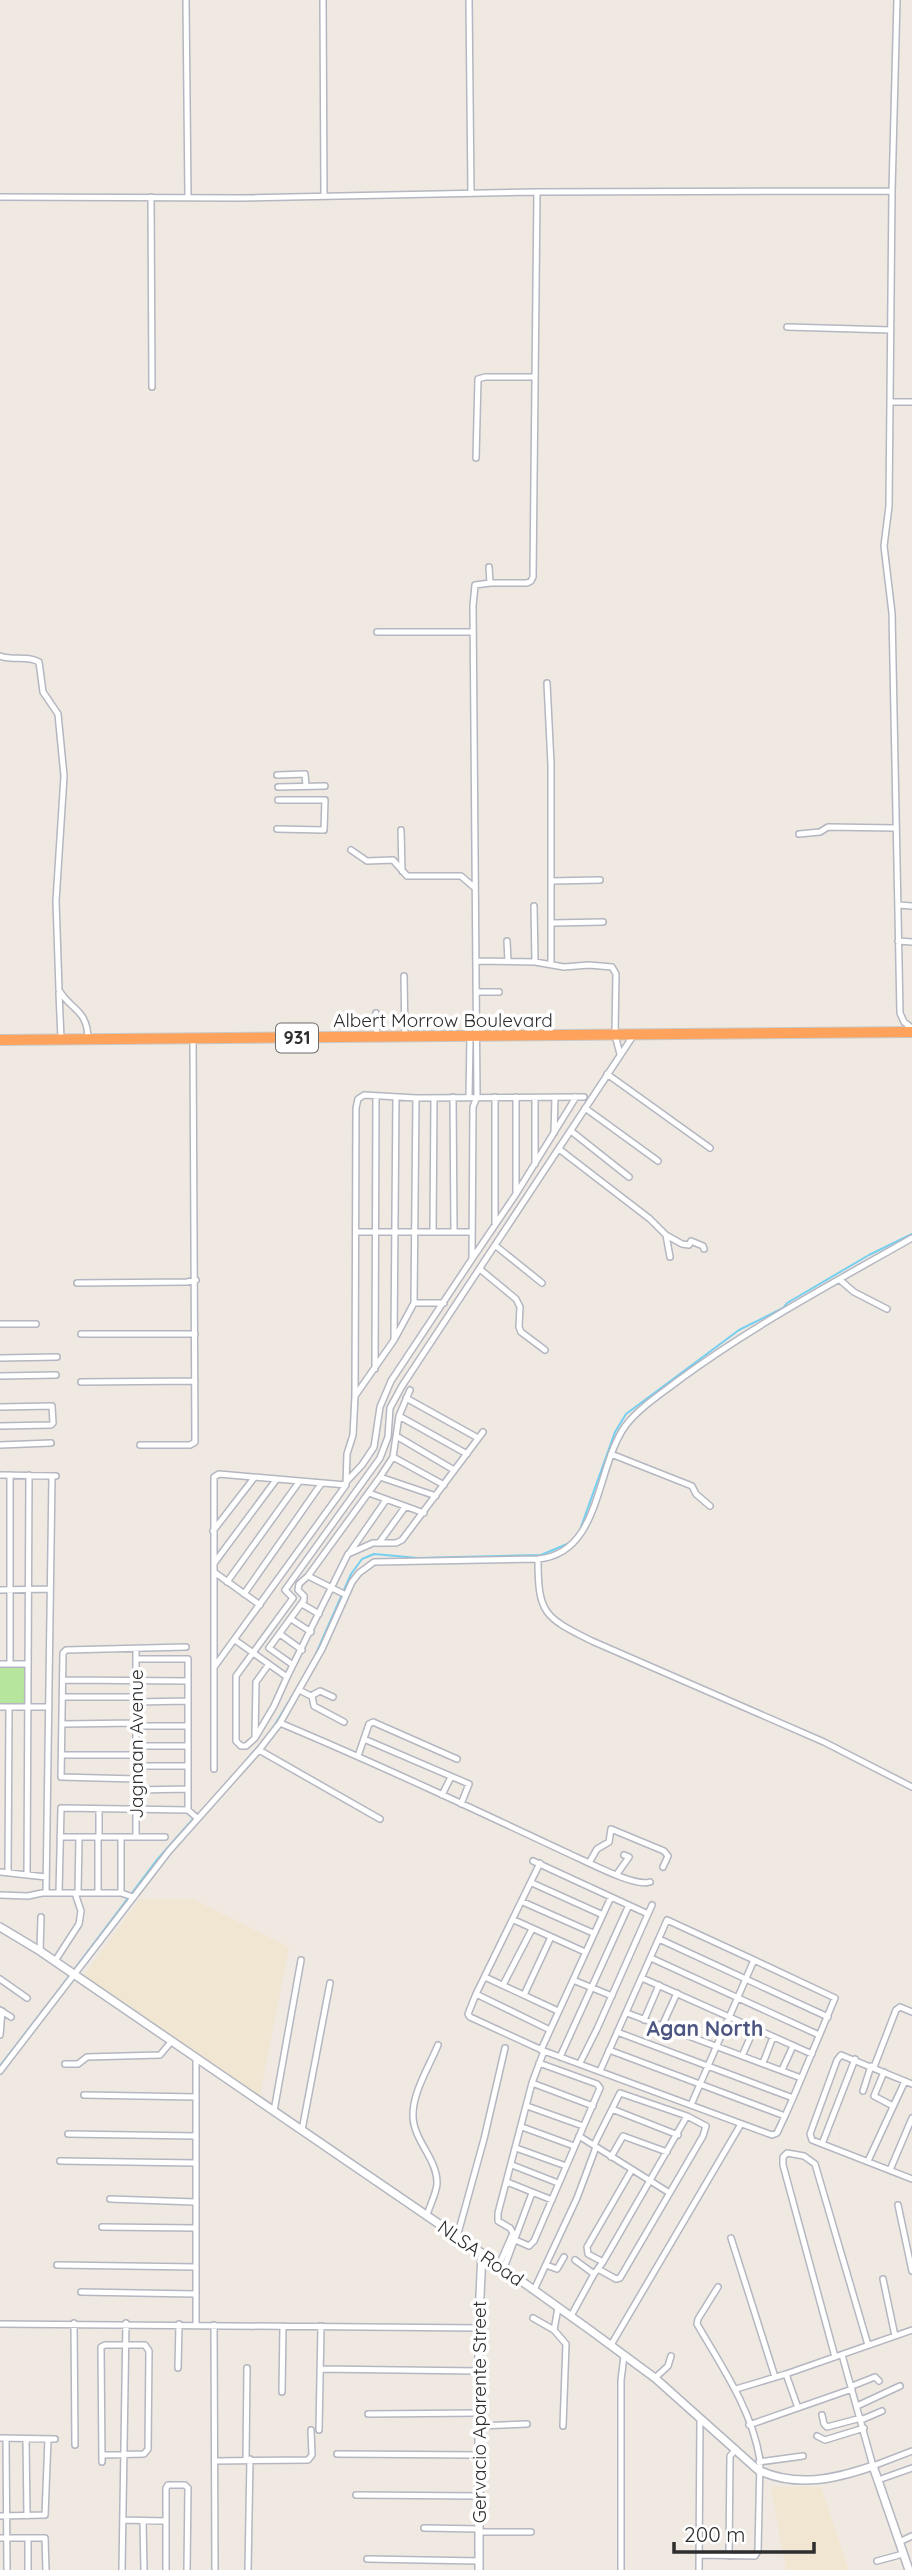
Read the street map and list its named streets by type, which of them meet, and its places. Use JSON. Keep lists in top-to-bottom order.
{
  "streets": {
    "highway": ["Albert Morrow Boulevard", "931"],
    "main road": ["NLSA Road", "Gervacio Aparente Street"],
    "street": ["Jagnaan Avenue"]
  },
  "crossings": [
    ["NLSA Road", "Gervacio Aparente Street"]
  ],
  "districts": ["Agan North"],
  "scale_bar": "200 m"
}
